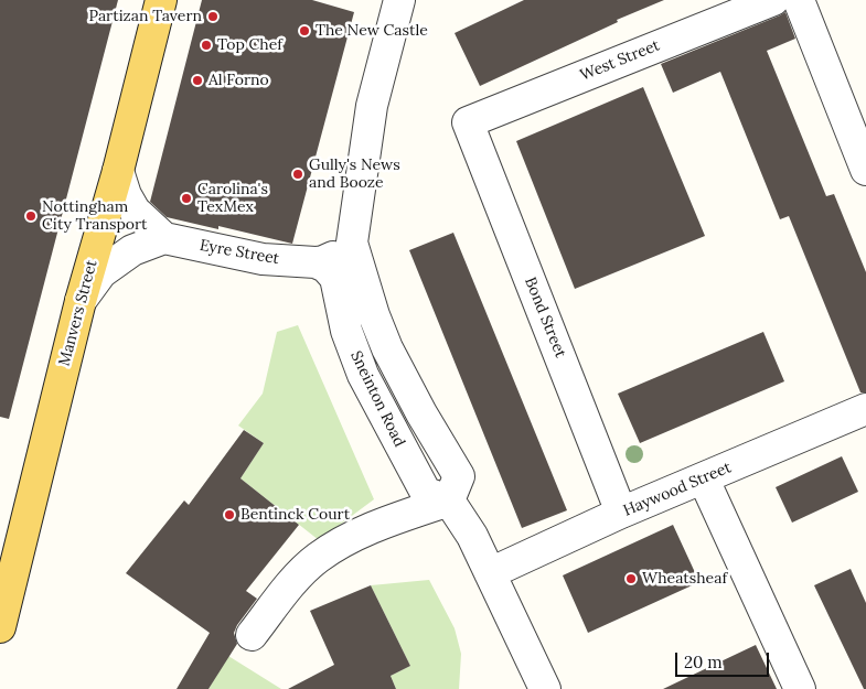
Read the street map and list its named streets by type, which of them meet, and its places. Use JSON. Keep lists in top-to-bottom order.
{
  "streets": {
    "main road": ["Manvers Street"],
    "street": [
      "West Street",
      "Eyre Street",
      "Bond Street",
      "Sneinton Road",
      "Haywood Street"
    ]
  },
  "crossings": [
    ["West Street", "Bond Street"],
    ["Eyre Street", "Sneinton Road"],
    ["Bond Street", "Haywood Street"]
  ],
  "places": [
    "Partizan Tavern",
    "The New Castle",
    "Top Chef",
    "Al Forno",
    "Gully's News and Booze",
    "Carolina's TexMex",
    "Nottingham City Transport",
    "Bentinck Court",
    "Wheatsheaf"
  ],
  "scale_bar": "20 m"
}
